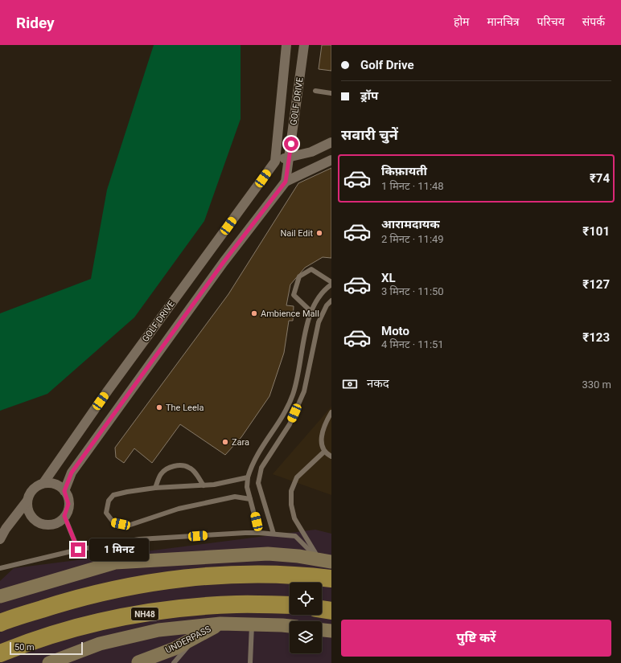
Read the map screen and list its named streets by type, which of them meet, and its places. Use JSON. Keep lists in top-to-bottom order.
{
  "streets": {
    "highway": ["NH48"],
    "main road": ["UNDERPASS"],
    "street": ["GOLF DRIVE"]
  },
  "places": [
    "Nail Edit",
    "Ambience Mall",
    "The Leela",
    "Zara"
  ],
  "scale_bar": "50 m",
  "page": {
    "header": "Ridey",
    "nav": [
      "होम",
      "मानचित्र",
      "परिचय",
      "संपर्क"
    ],
    "banner": ["Golf Drive", "ड्रॉप"],
    "heading": "सवारी चुनें",
    "list": [
      {
        "name": "किफ़ायती",
        "note": "1 मिनट · 11:48",
        "value": "₹74"
      },
      {
        "name": "आरामदायक",
        "note": "2 मिनट · 11:49",
        "value": "₹101"
      },
      {
        "name": "XL",
        "note": "3 मिनट · 11:50",
        "value": "₹127"
      },
      {
        "name": "Moto",
        "note": "4 मिनट · 11:51",
        "value": "₹123"
      }
    ],
    "pay": ["नकद", "330 m"],
    "bubble": "1 मिनट",
    "buttons": "पुष्टि करें",
    "scale": "50 m"
  }
}
